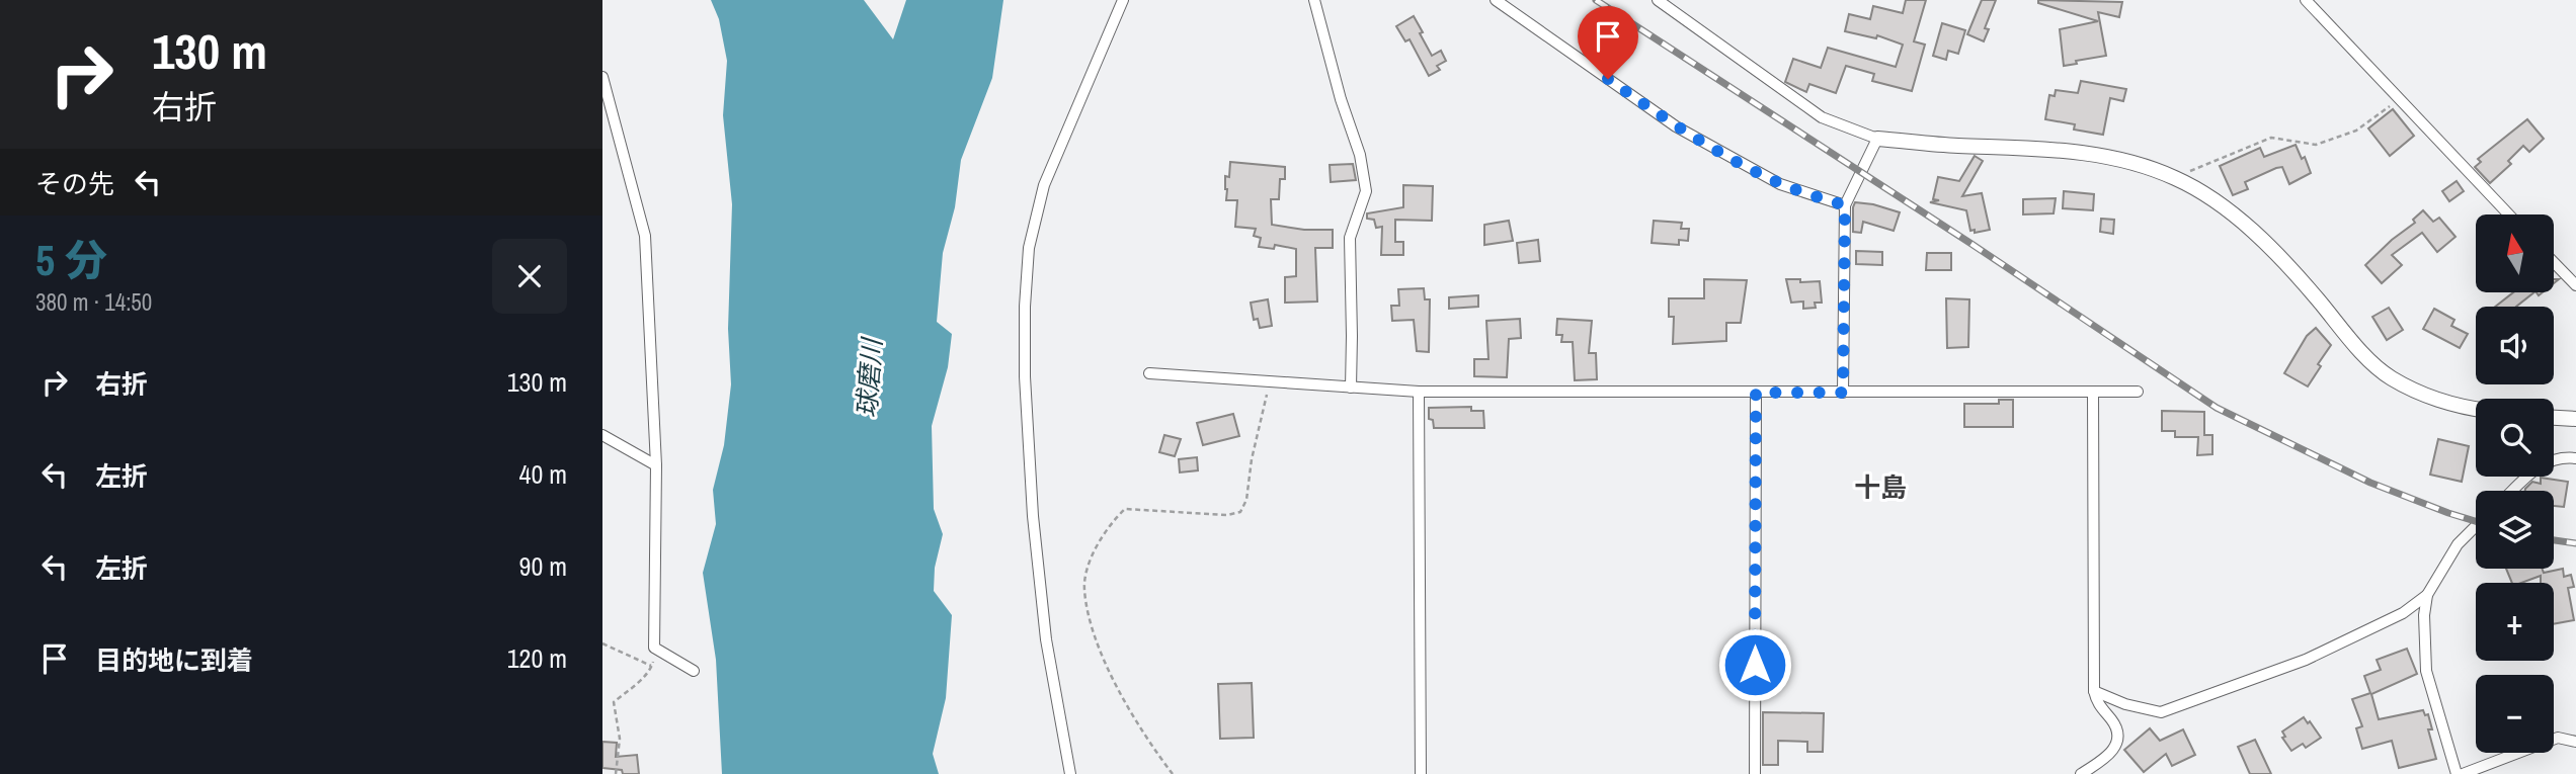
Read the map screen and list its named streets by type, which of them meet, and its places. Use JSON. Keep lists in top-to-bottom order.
{
  "districts": ["十島"],
  "water": ["球磨川"],
  "north": "top",
  "page": {
    "turn": ["130 m", "右折"],
    "then": "その先",
    "map_buttons": ["+", "−"],
    "heading": ["5 分", "380 m · 14:50"],
    "list": [
      {
        "name": "右折",
        "value": "130 m"
      },
      {
        "name": "左折",
        "value": "40 m"
      },
      {
        "name": "左折",
        "value": "90 m"
      },
      {
        "name": "目的地に到着",
        "value": "120 m"
      }
    ]
  }
}
